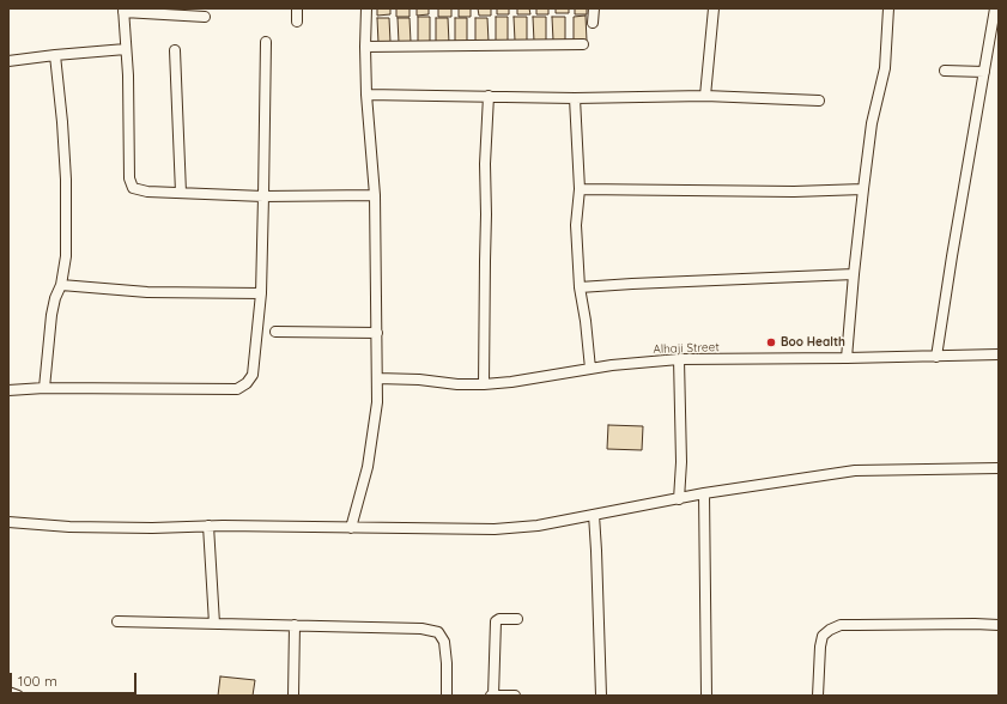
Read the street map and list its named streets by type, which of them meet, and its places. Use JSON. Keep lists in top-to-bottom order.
{
  "streets": {
    "street": ["Alhaji Street"]
  },
  "places": ["Boo Health"],
  "scale_bar": "100 m"
}
